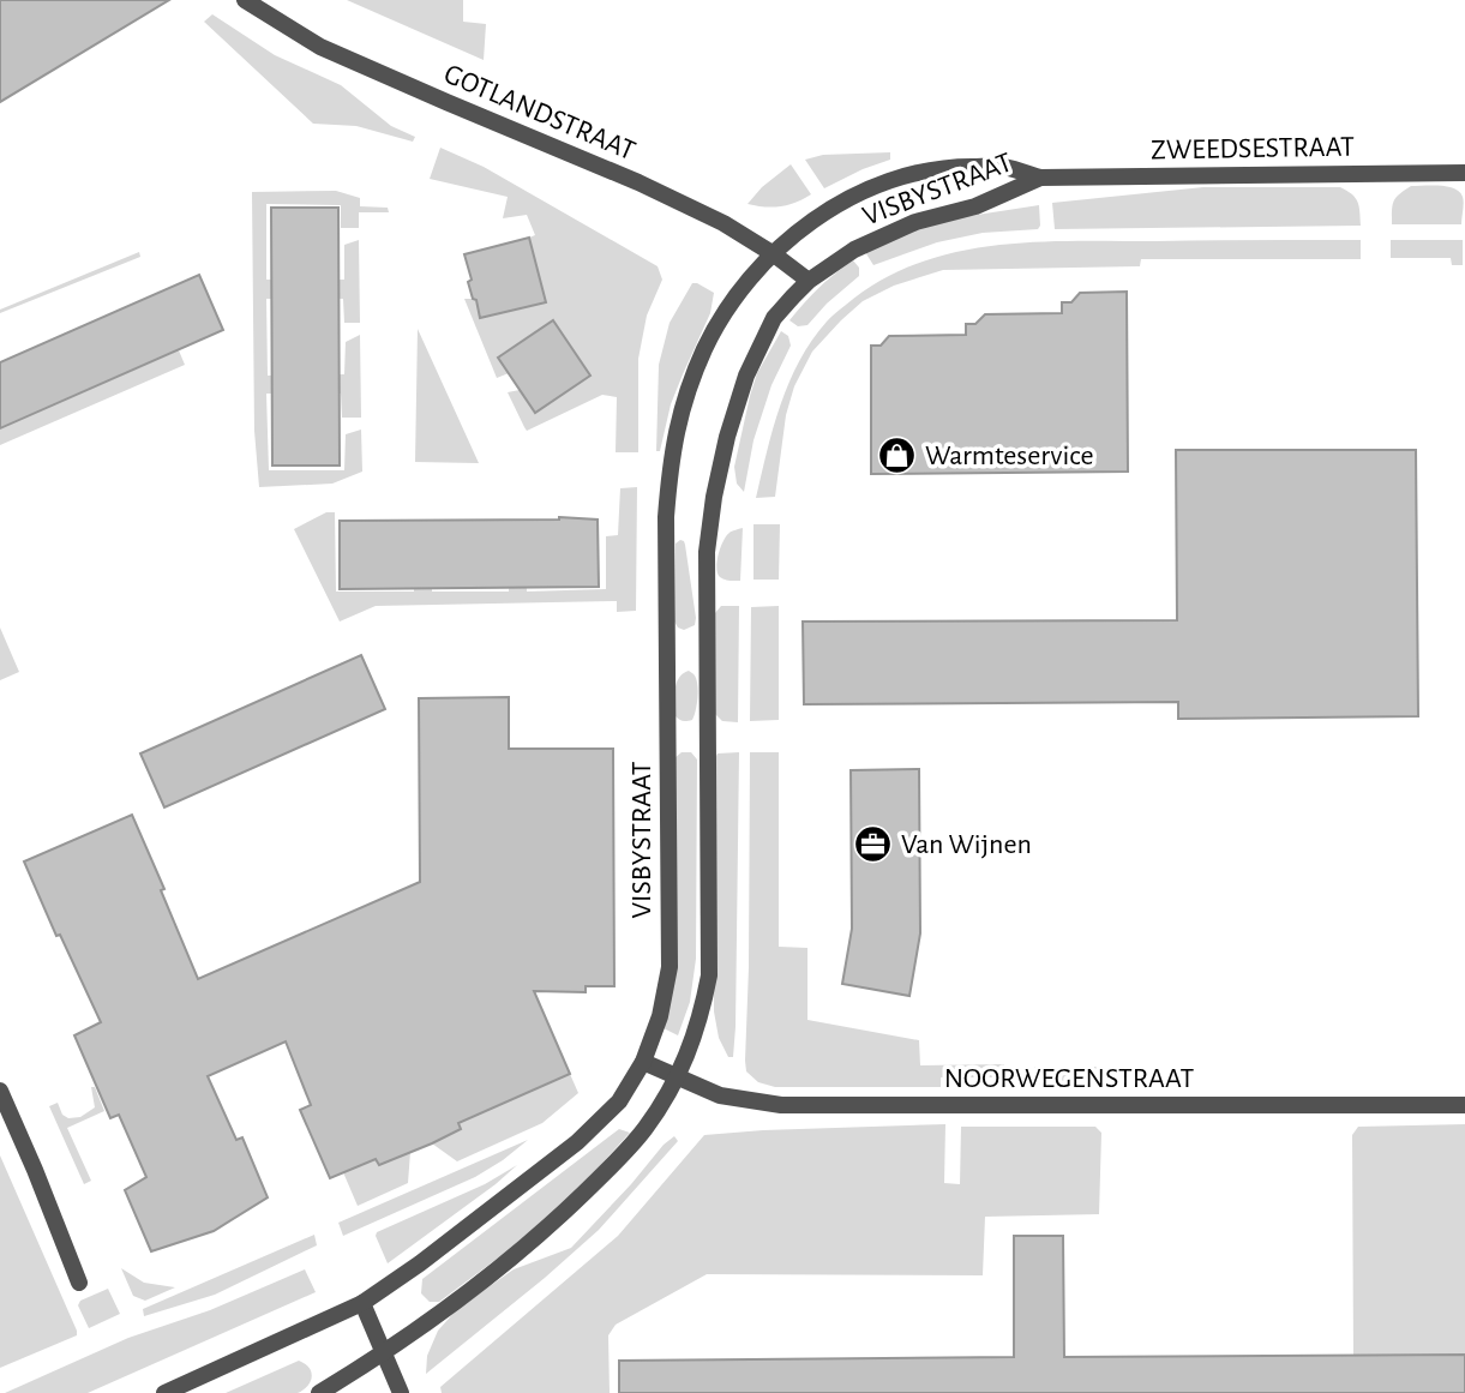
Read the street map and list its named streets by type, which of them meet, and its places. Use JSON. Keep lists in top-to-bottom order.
{
  "streets": {
    "street": [
      "GOTLANDSTRAAT",
      "ZWEEDSESTRAAT",
      "VISBYSTRAAT",
      "NOORWEGENSTRAAT"
    ]
  },
  "crossings": [
    ["GOTLANDSTRAAT", "VISBYSTRAAT"],
    ["ZWEEDSESTRAAT", "VISBYSTRAAT"],
    ["VISBYSTRAAT", "NOORWEGENSTRAAT"]
  ],
  "places": {
    "shop": ["Warmteservice"],
    "office": ["Van Wijnen"]
  }
}
